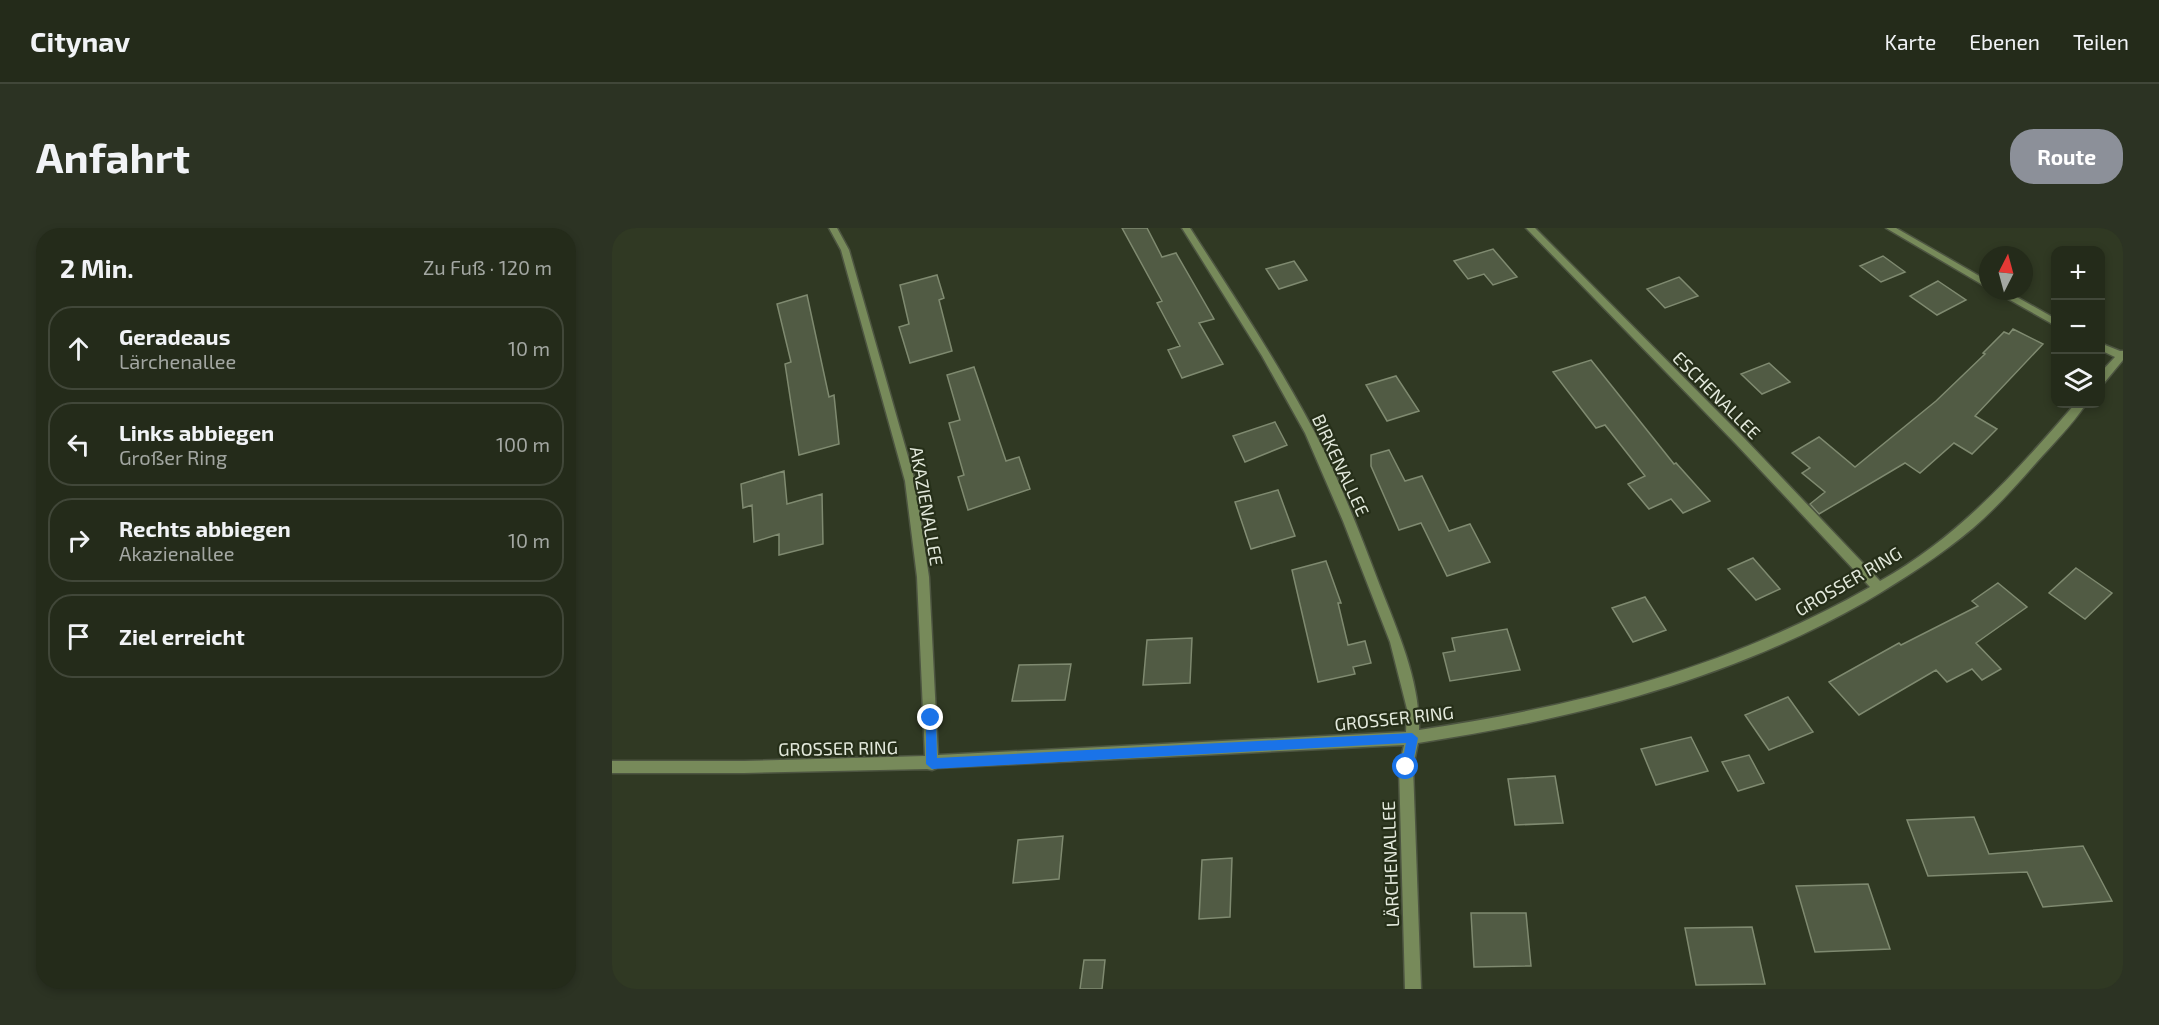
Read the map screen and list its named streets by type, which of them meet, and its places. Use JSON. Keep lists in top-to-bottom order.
{
  "streets": {
    "street": [
      "ESCHENALLEE",
      "BIRKENALLEE",
      "AKAZIENALLEE",
      "GROSSER RING",
      "LÄRCHENALLEE"
    ]
  },
  "crossings": [
    ["ESCHENALLEE", "GROSSER RING"],
    ["BIRKENALLEE", "GROSSER RING"],
    ["BIRKENALLEE", "LÄRCHENALLEE"],
    ["AKAZIENALLEE", "GROSSER RING"],
    ["GROSSER RING", "LÄRCHENALLEE"]
  ],
  "north": "top",
  "page": {
    "header": "Citynav",
    "nav": ["Karte", "Ebenen", "Teilen"],
    "buttons": "Route",
    "title": "Anfahrt",
    "heading": ["2 Min.", "Zu Fuß · 120 m"],
    "map_buttons": ["+", "−"],
    "list": [
      ["Geradeaus", "Lärchenallee", "10 m"],
      ["Links abbiegen", "Großer Ring", "100 m"],
      ["Rechts abbiegen", "Akazienallee", "10 m"],
      "Ziel erreicht"
    ]
  }
}
